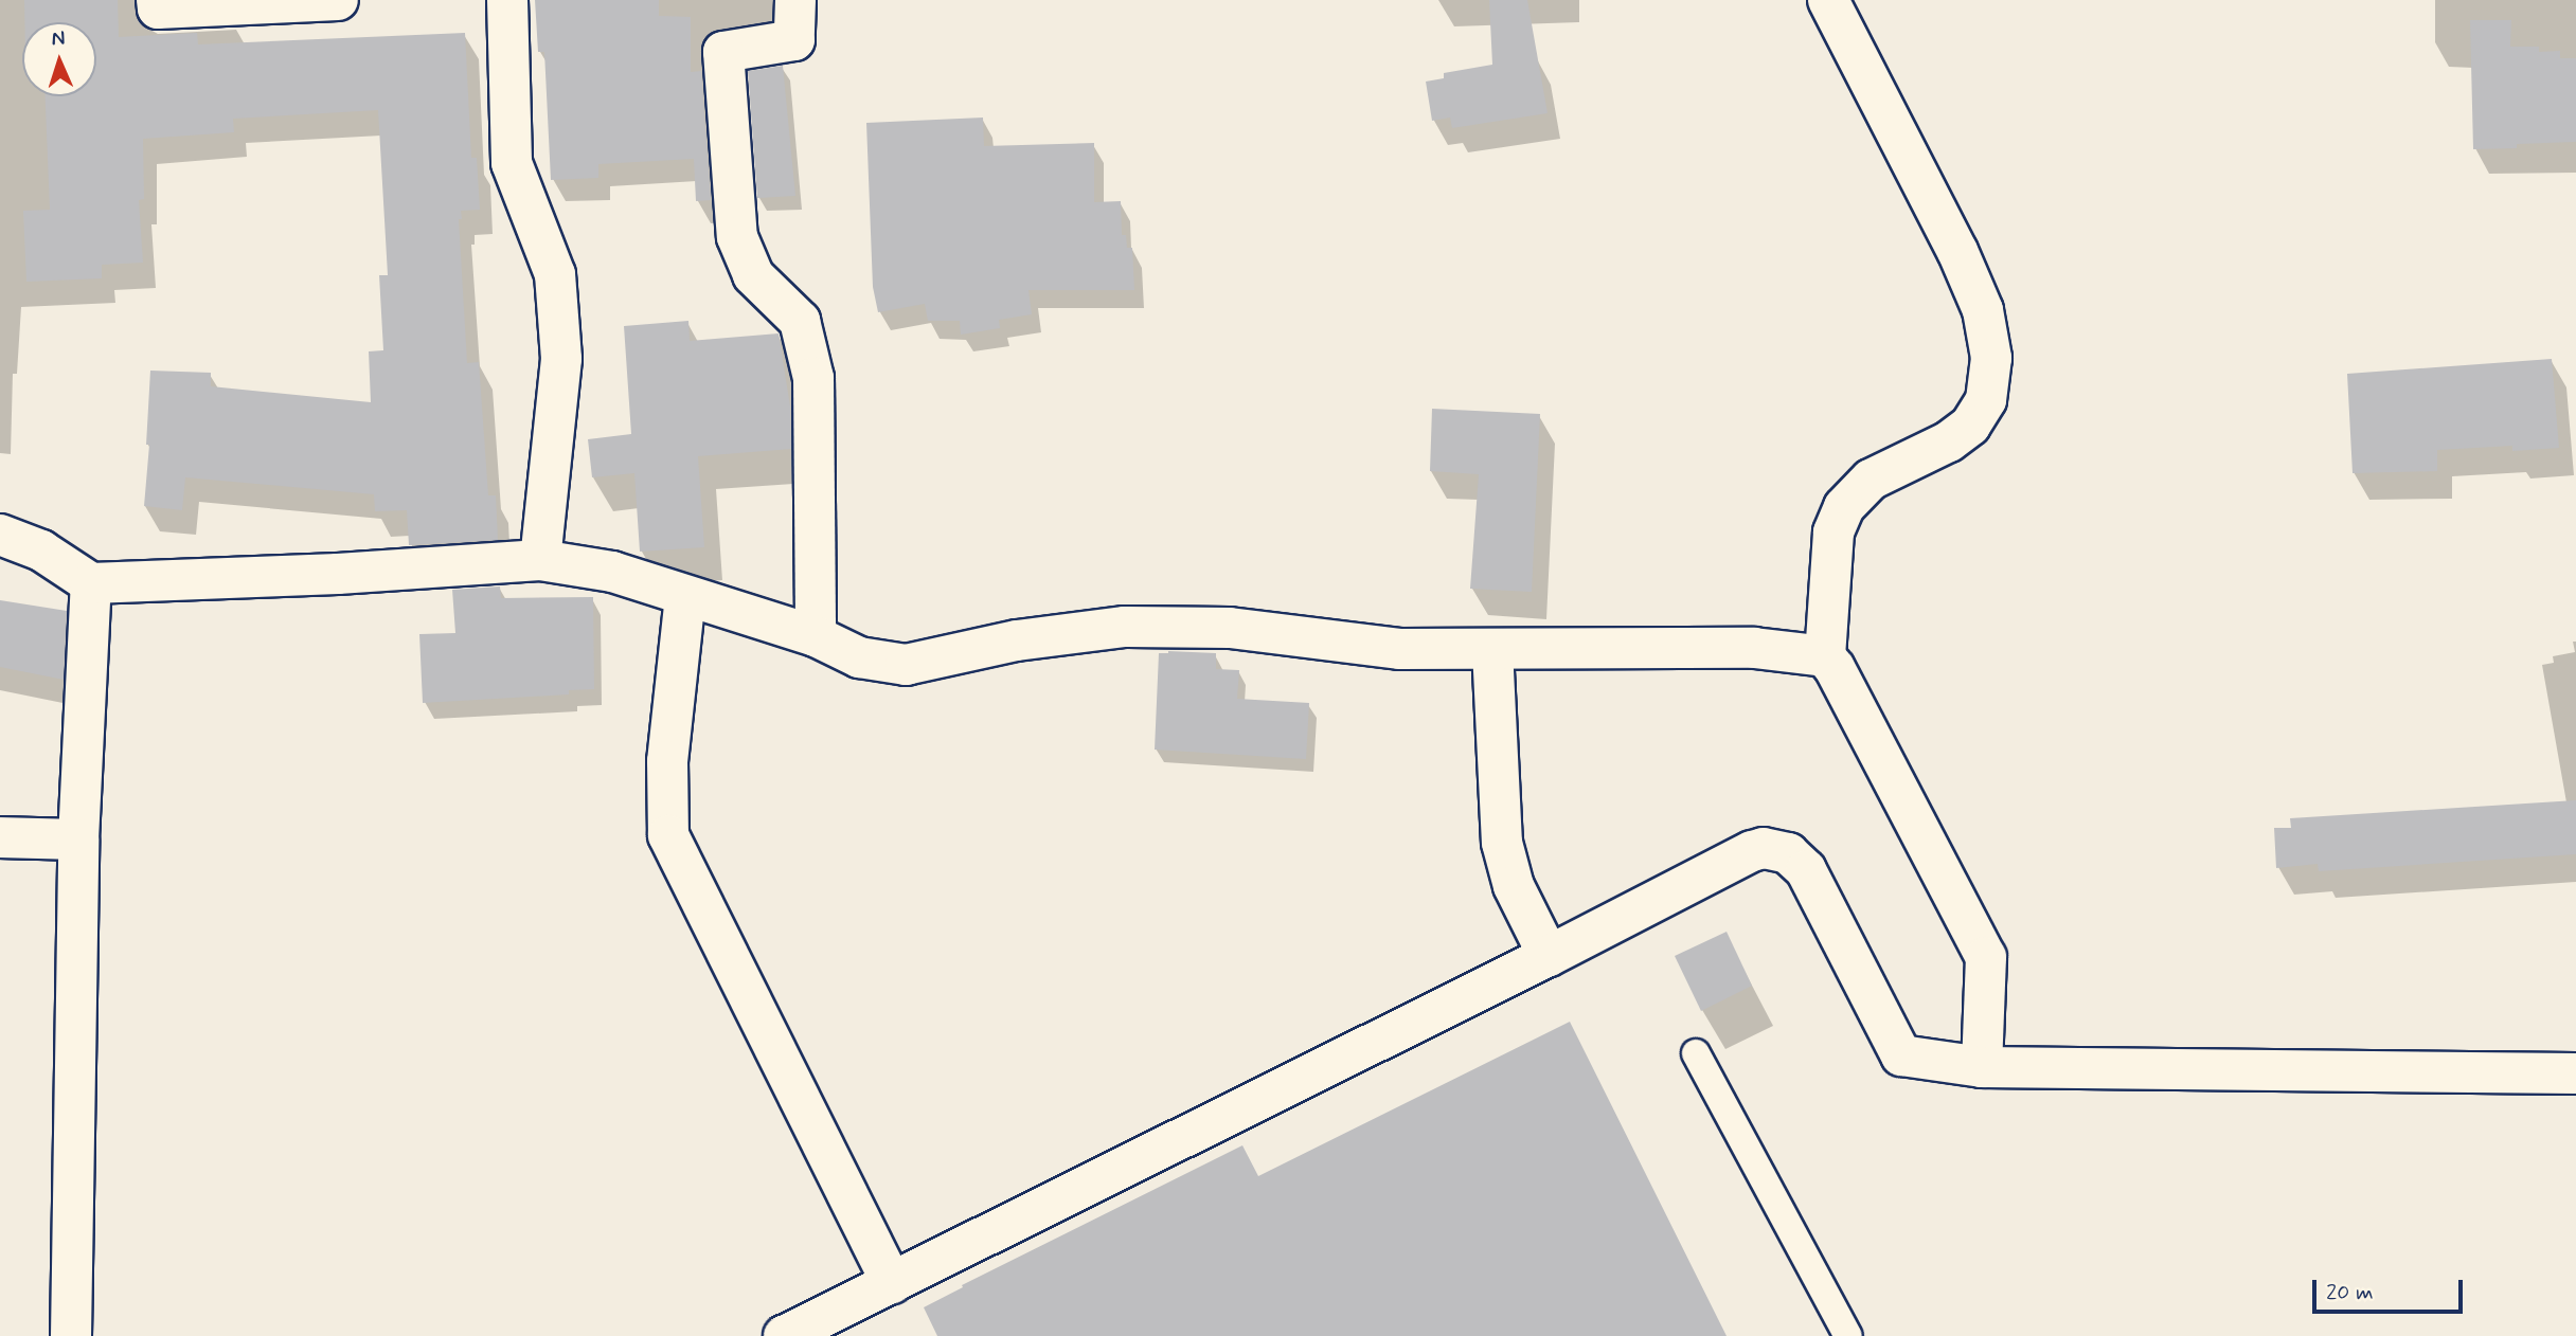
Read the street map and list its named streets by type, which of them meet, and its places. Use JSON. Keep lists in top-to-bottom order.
{
  "scale_bar": "20 m",
  "north": "top"
}
